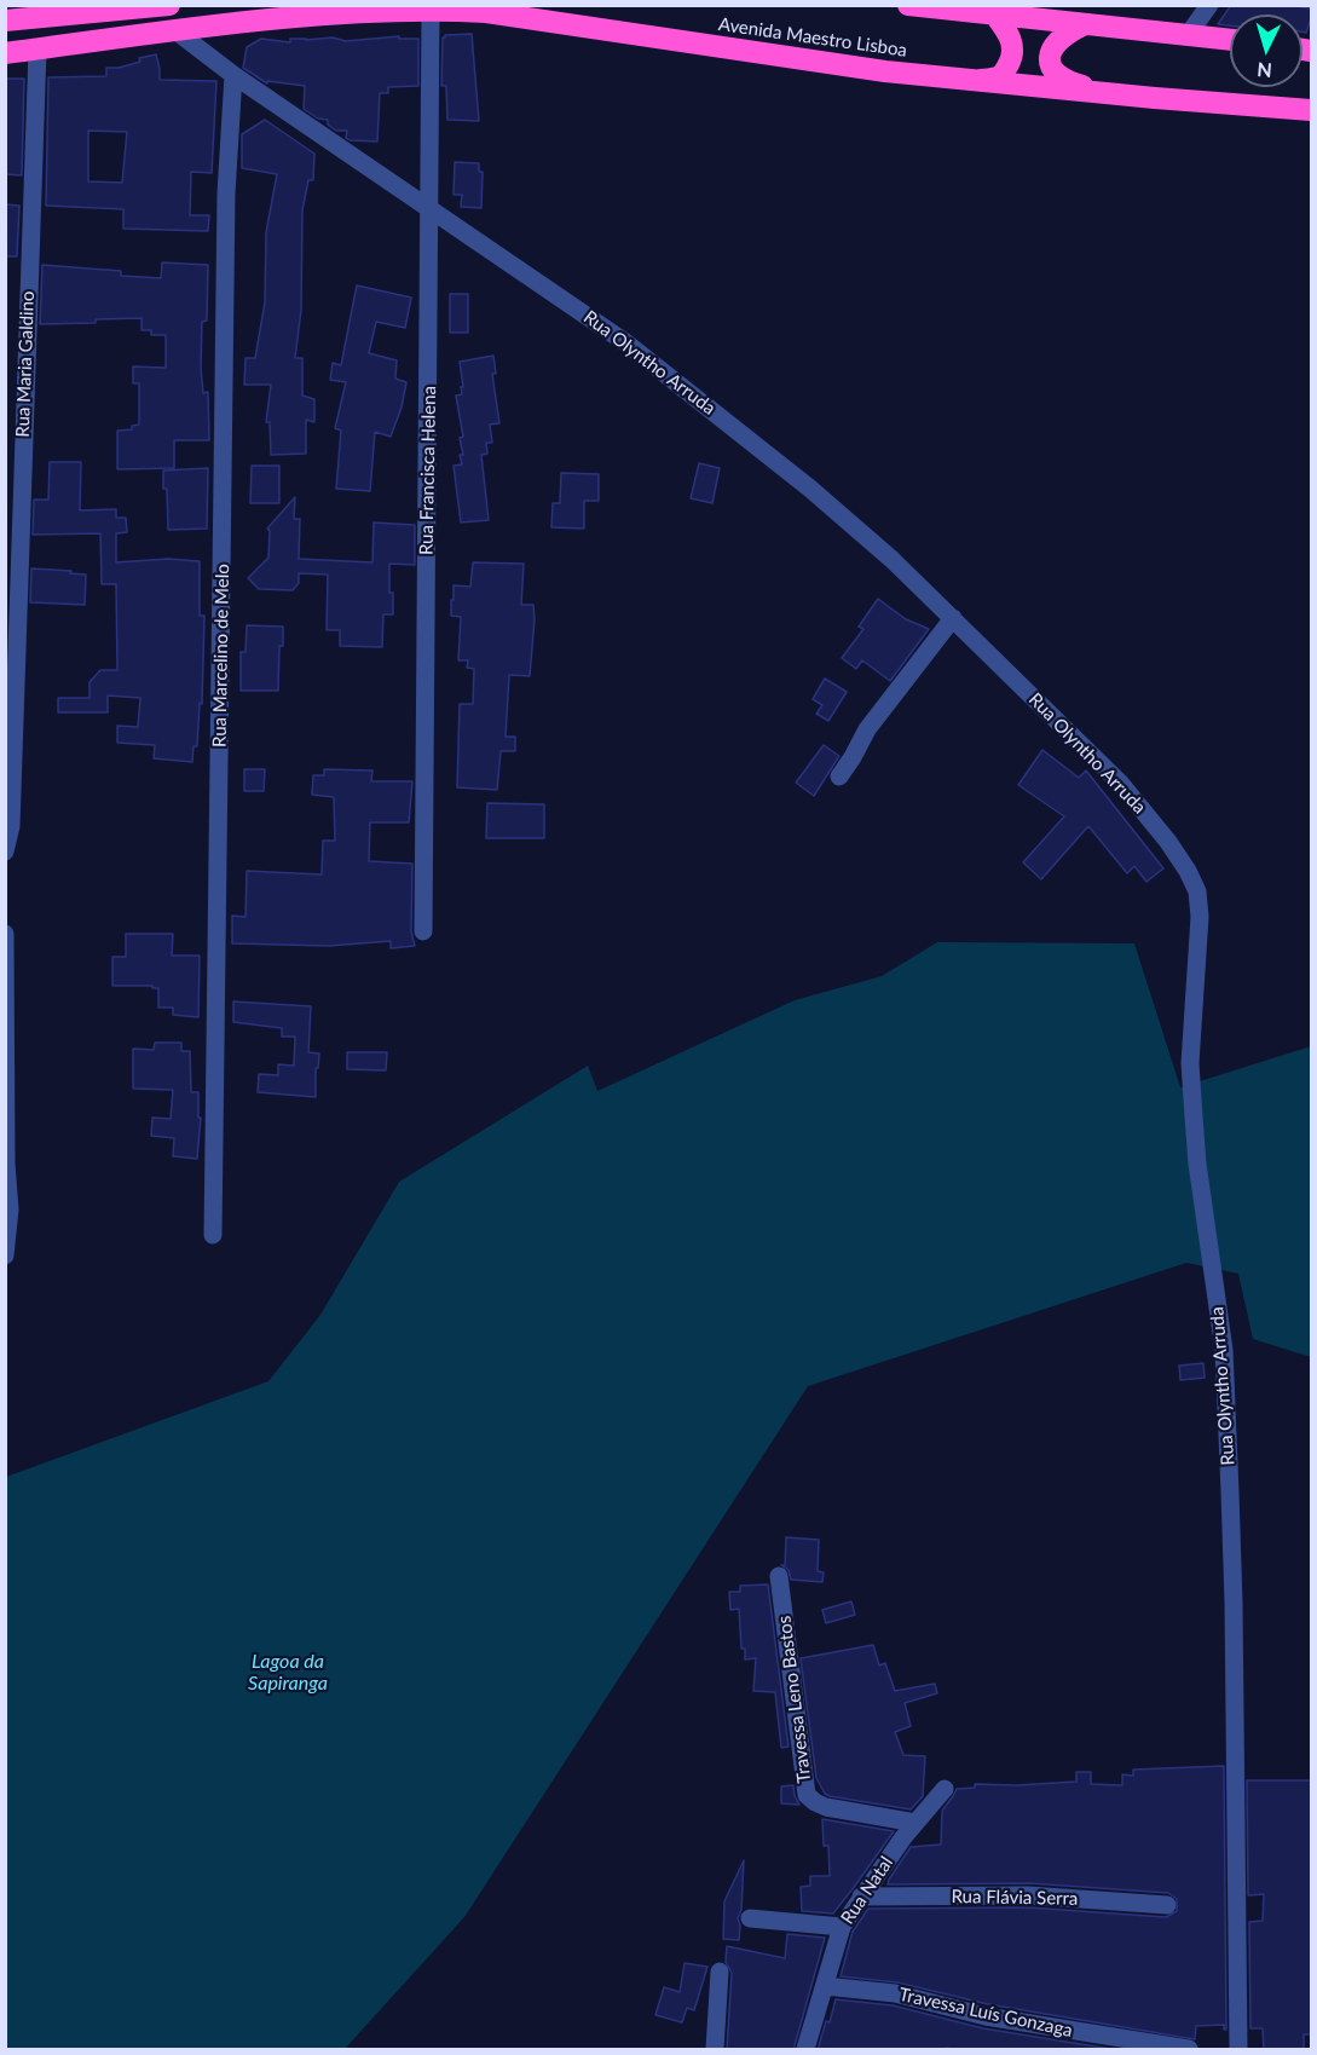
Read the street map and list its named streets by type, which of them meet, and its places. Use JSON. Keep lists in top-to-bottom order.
{
  "streets": {
    "highway": ["Avenida Maestro Lisboa"],
    "street": [
      "Rua Olyntho Arruda",
      "Rua Maria Galdino",
      "Rua Francisca Helena",
      "Rua Marcelino de Melo",
      "Travessa Leno Bastos",
      "Rua Natal",
      "Rua Flávia Serra",
      "Travessa Luís Gonzaga"
    ]
  },
  "crossings": [
    ["Avenida Maestro Lisboa", "Rua Olyntho Arruda"],
    ["Avenida Maestro Lisboa", "Rua Maria Galdino"],
    ["Avenida Maestro Lisboa", "Rua Francisca Helena"],
    ["Rua Olyntho Arruda", "Rua Francisca Helena"],
    ["Rua Olyntho Arruda", "Rua Marcelino de Melo"],
    ["Travessa Leno Bastos", "Rua Natal"],
    ["Rua Natal", "Rua Flávia Serra"],
    ["Rua Natal", "Travessa Luís Gonzaga"]
  ],
  "water": ["Lagoa da Sapiranga"],
  "north": "bottom"
}
